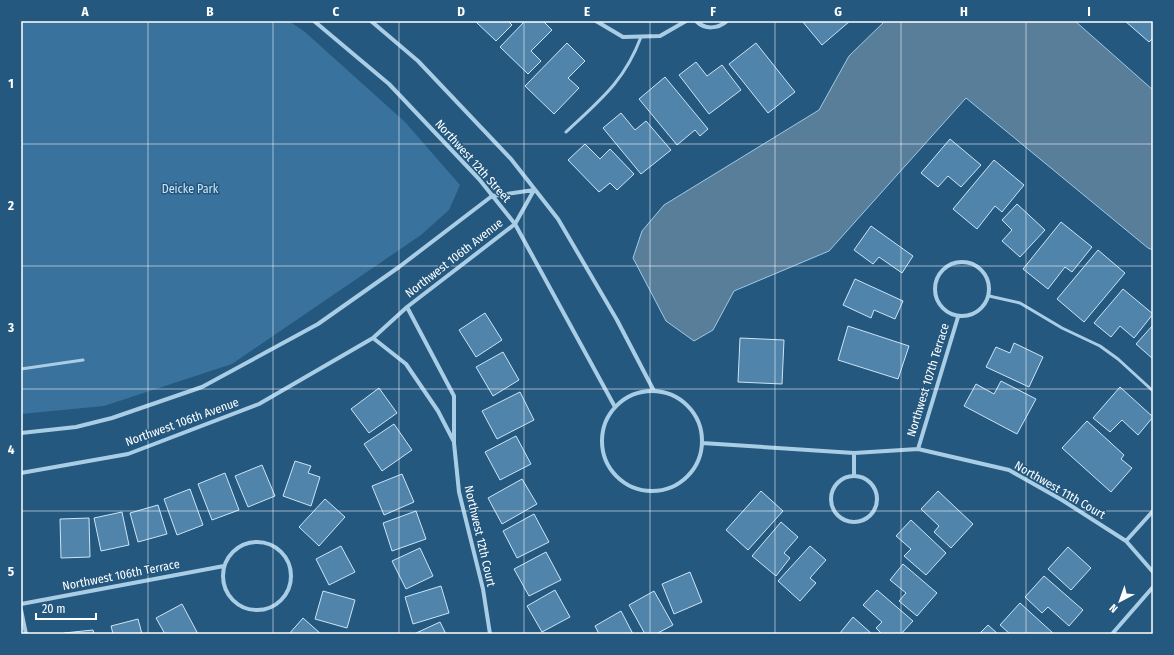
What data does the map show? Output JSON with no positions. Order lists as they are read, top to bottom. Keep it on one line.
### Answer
{"streets":{"street":["Northwest 12th Street","Northwest 106th Avenue","Northwest 107th Terrace","Northwest 11th Court","Northwest 12th Court","Northwest 106th Terrace"]},"crossings":[["Northwest 12th Street","Northwest 106th Avenue"],["Northwest 12th Street","Northwest 11th Court"],["Northwest 106th Avenue","Northwest 12th Court"],["Northwest 107th Terrace","Northwest 11th Court"]],"parks":["Deicke Park"],"scale_bar":"20 m","north":"bottom left","grid":{"columns":["A","B","C","D","E","F","G","H","I"],"rows":["1","2","3","4","5"]}}
